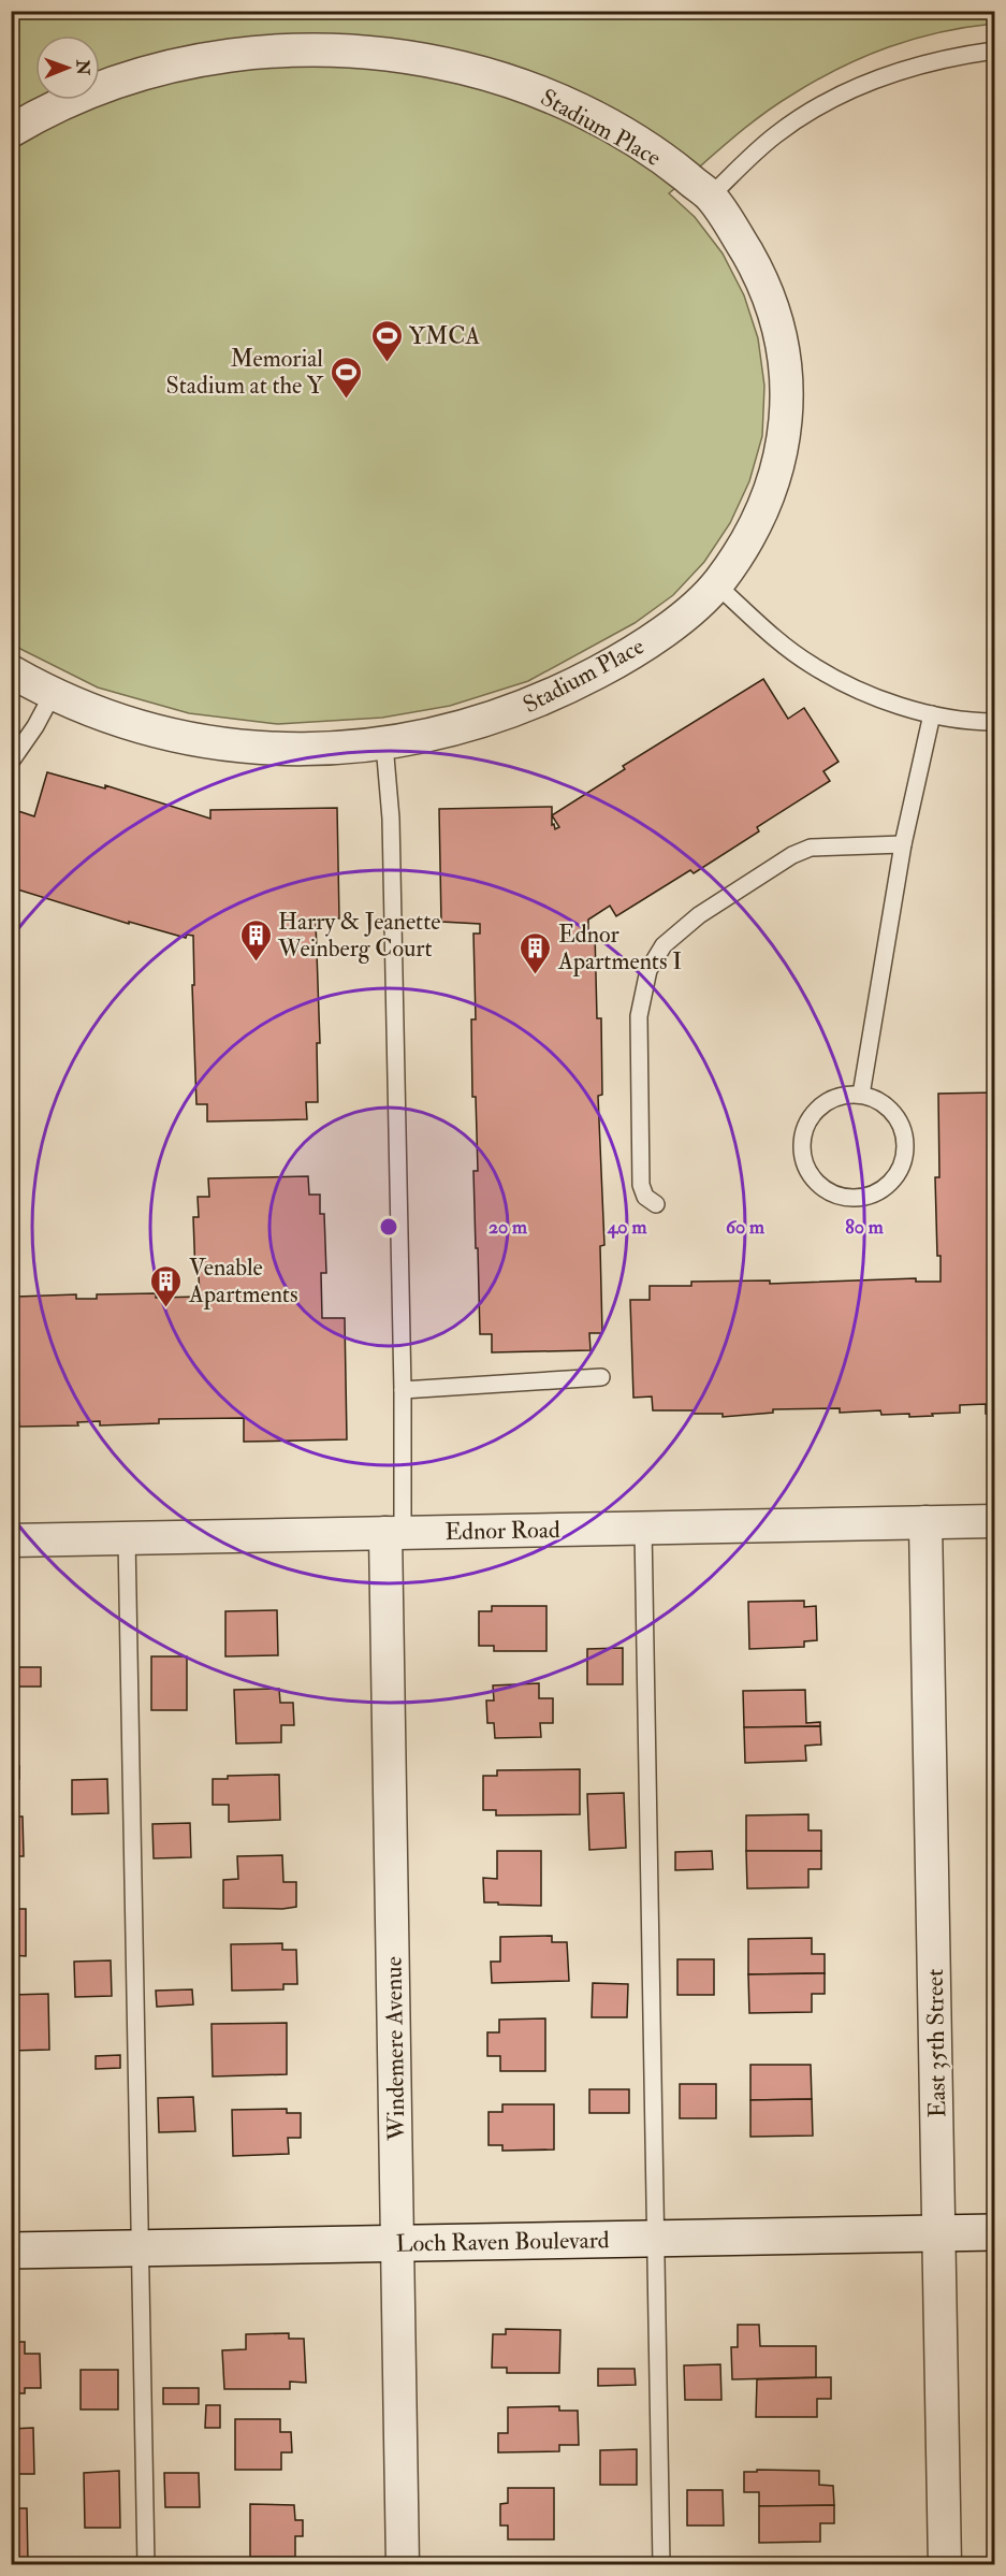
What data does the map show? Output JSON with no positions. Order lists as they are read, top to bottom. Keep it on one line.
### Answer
{"streets":{"main road":["Loch Raven Boulevard"],"street":["Stadium Place","Ednor Road","East 35th Street","Windemere Avenue"]},"crossings":[["Ednor Road","East 35th Street"],["Ednor Road","Windemere Avenue"],["East 35th Street","Loch Raven Boulevard"],["Windemere Avenue","Loch Raven Boulevard"]],"places":{"sports":["YMCA","Memorial Stadium at the Y"],"building":["Harry & Jeanette Weinberg Court","Ednor Apartments I","Venable Apartments"]},"north":"right","rings":["20 m","40 m","60 m","80 m"]}
